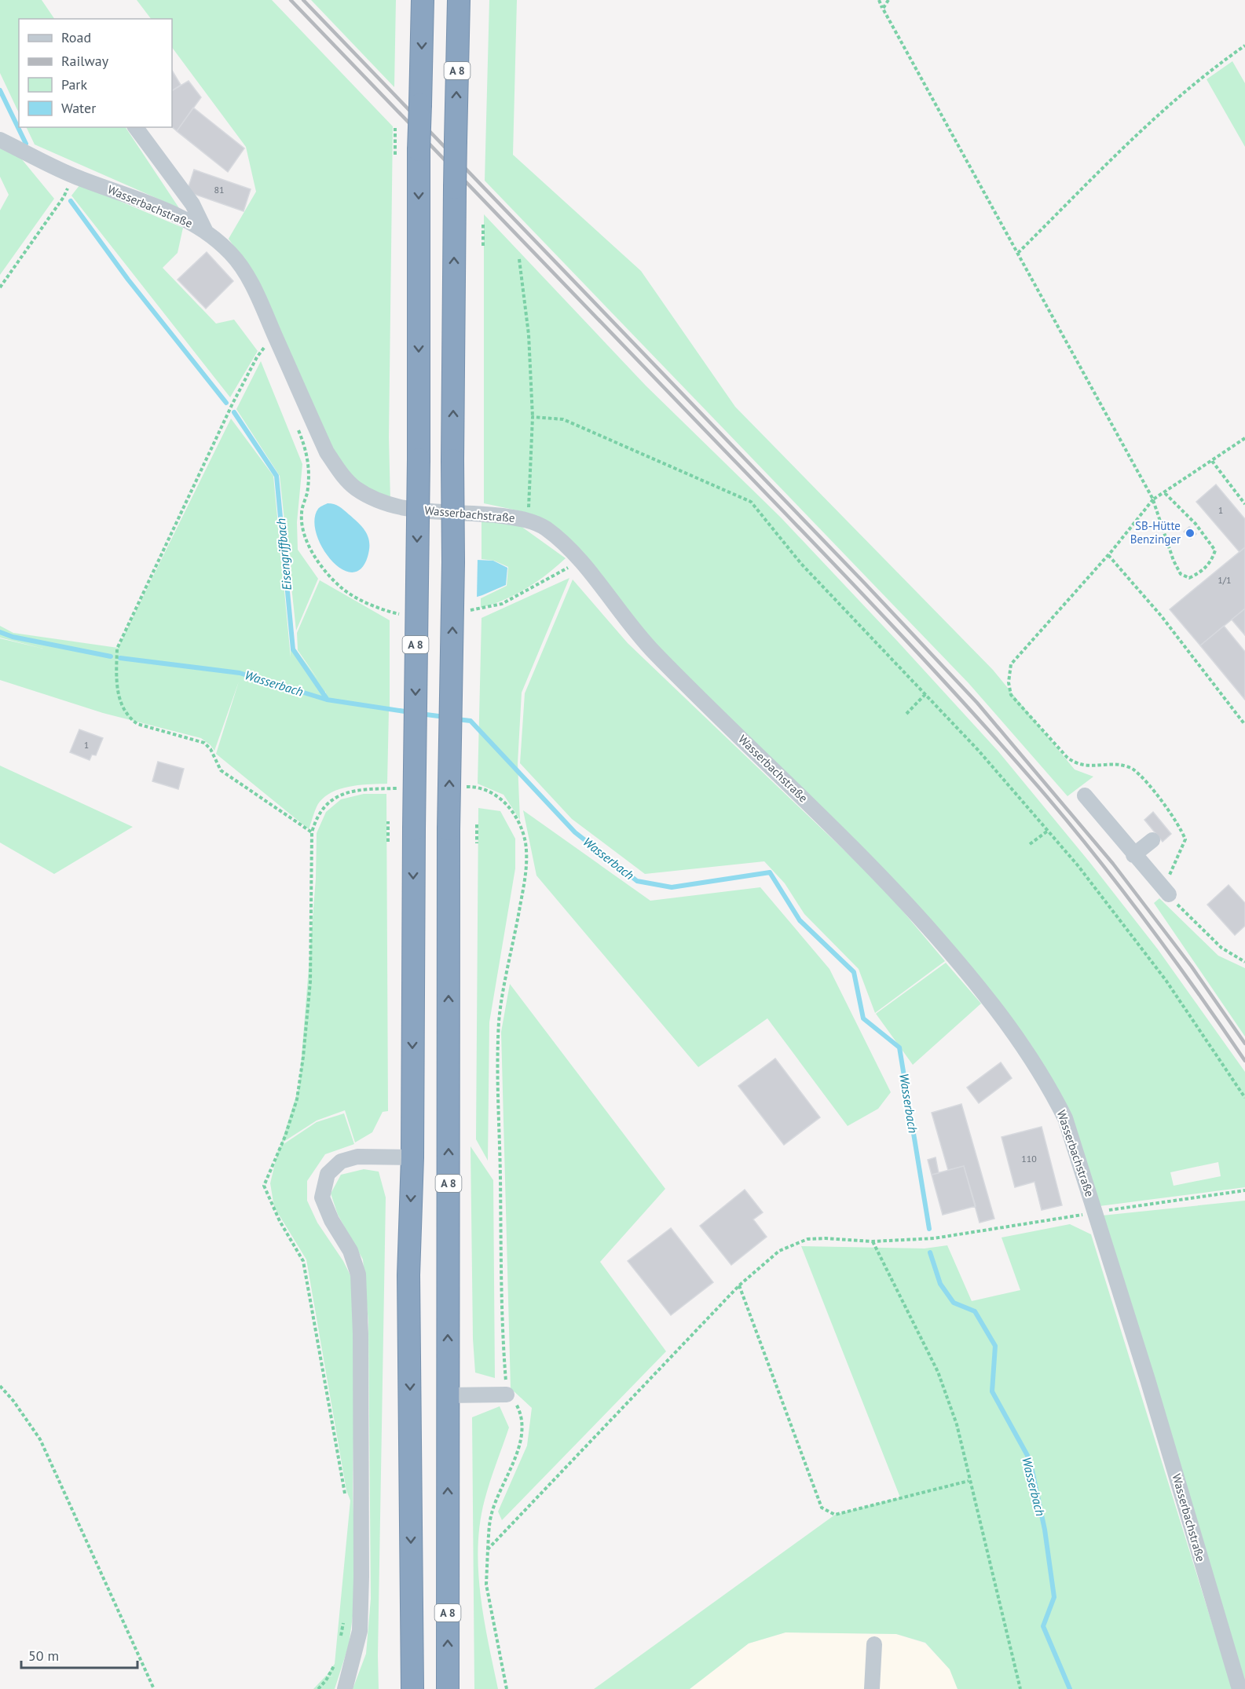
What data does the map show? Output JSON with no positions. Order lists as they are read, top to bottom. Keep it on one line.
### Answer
{"streets":{"highway":["A 8"],"street":["Wasserbachstraße"]},"water":["Eisengriffbach","Wasserbach"],"places":["SB-Hütte Benzinger"],"house_numbers":["81","1","1/1","1","110"],"legend":["Road","Railway","Park","Water"],"scale_bar":"50 m"}
